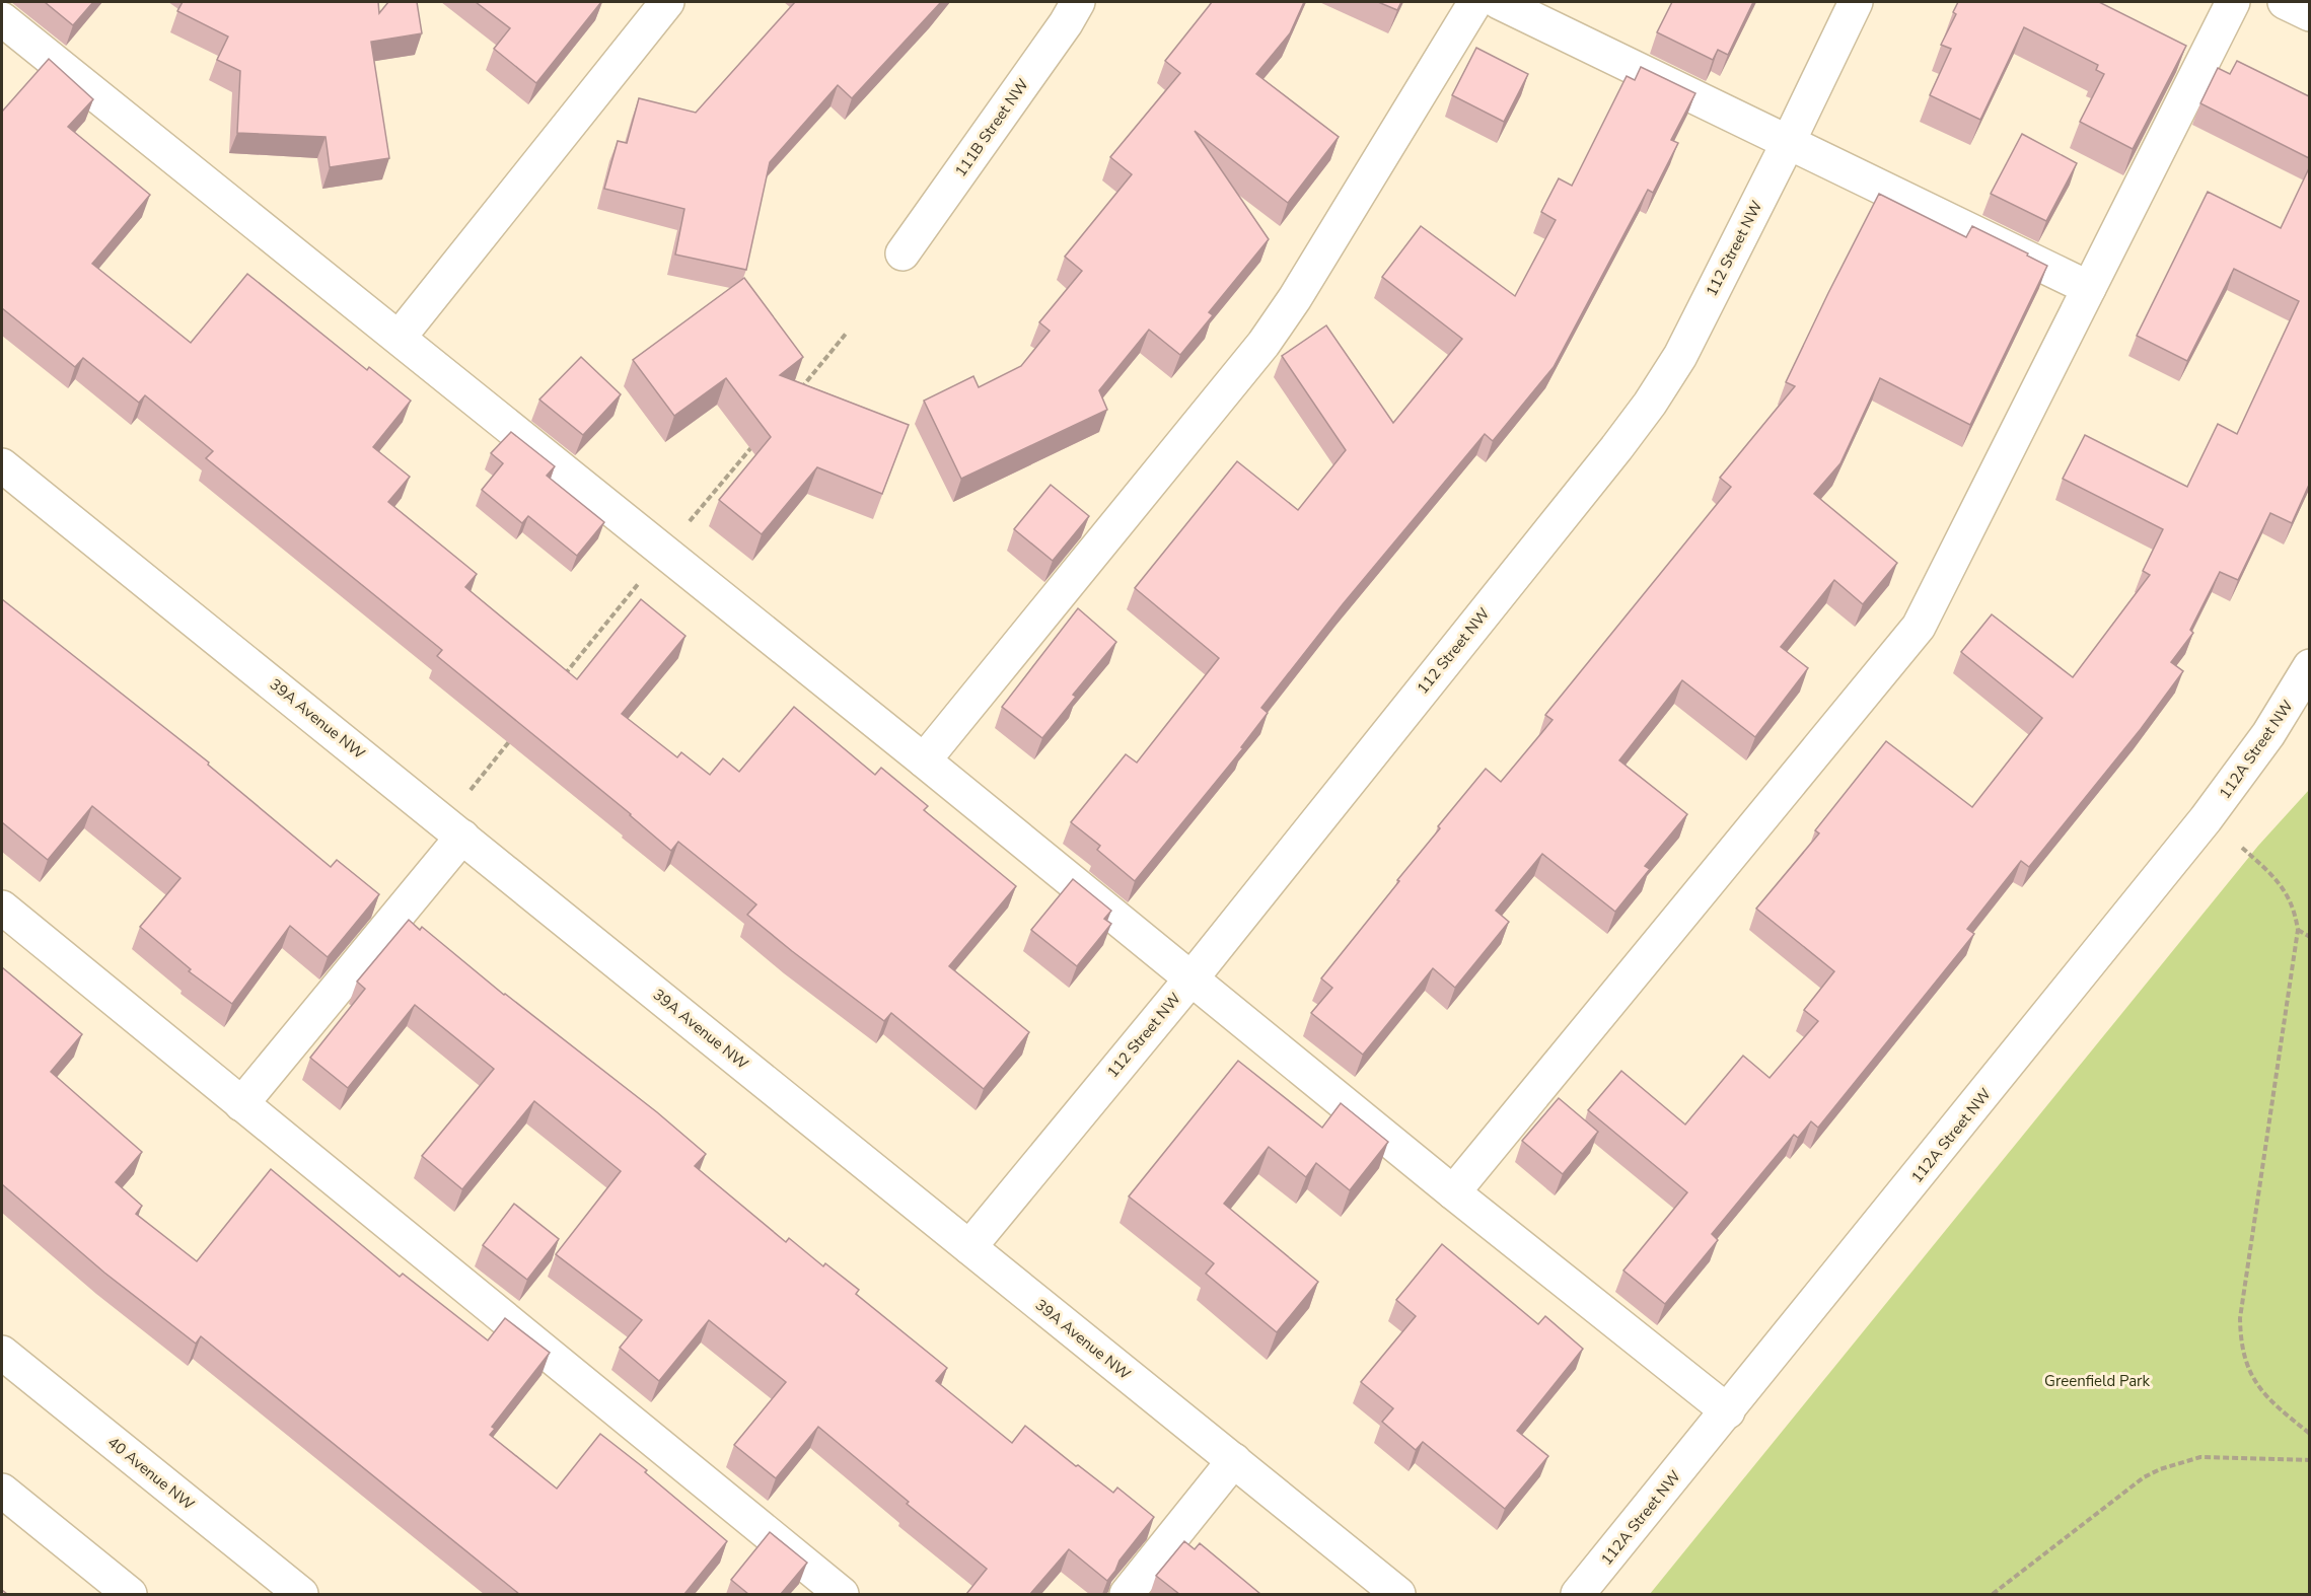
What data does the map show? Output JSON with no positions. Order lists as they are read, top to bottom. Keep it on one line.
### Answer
{"streets":{"street":["111B Street NW","112 Street NW","39A Avenue NW","112A Street NW","40 Avenue NW"]},"crossings":[["112 Street NW","39A Avenue NW"]],"parks":["Greenfield Park"]}
